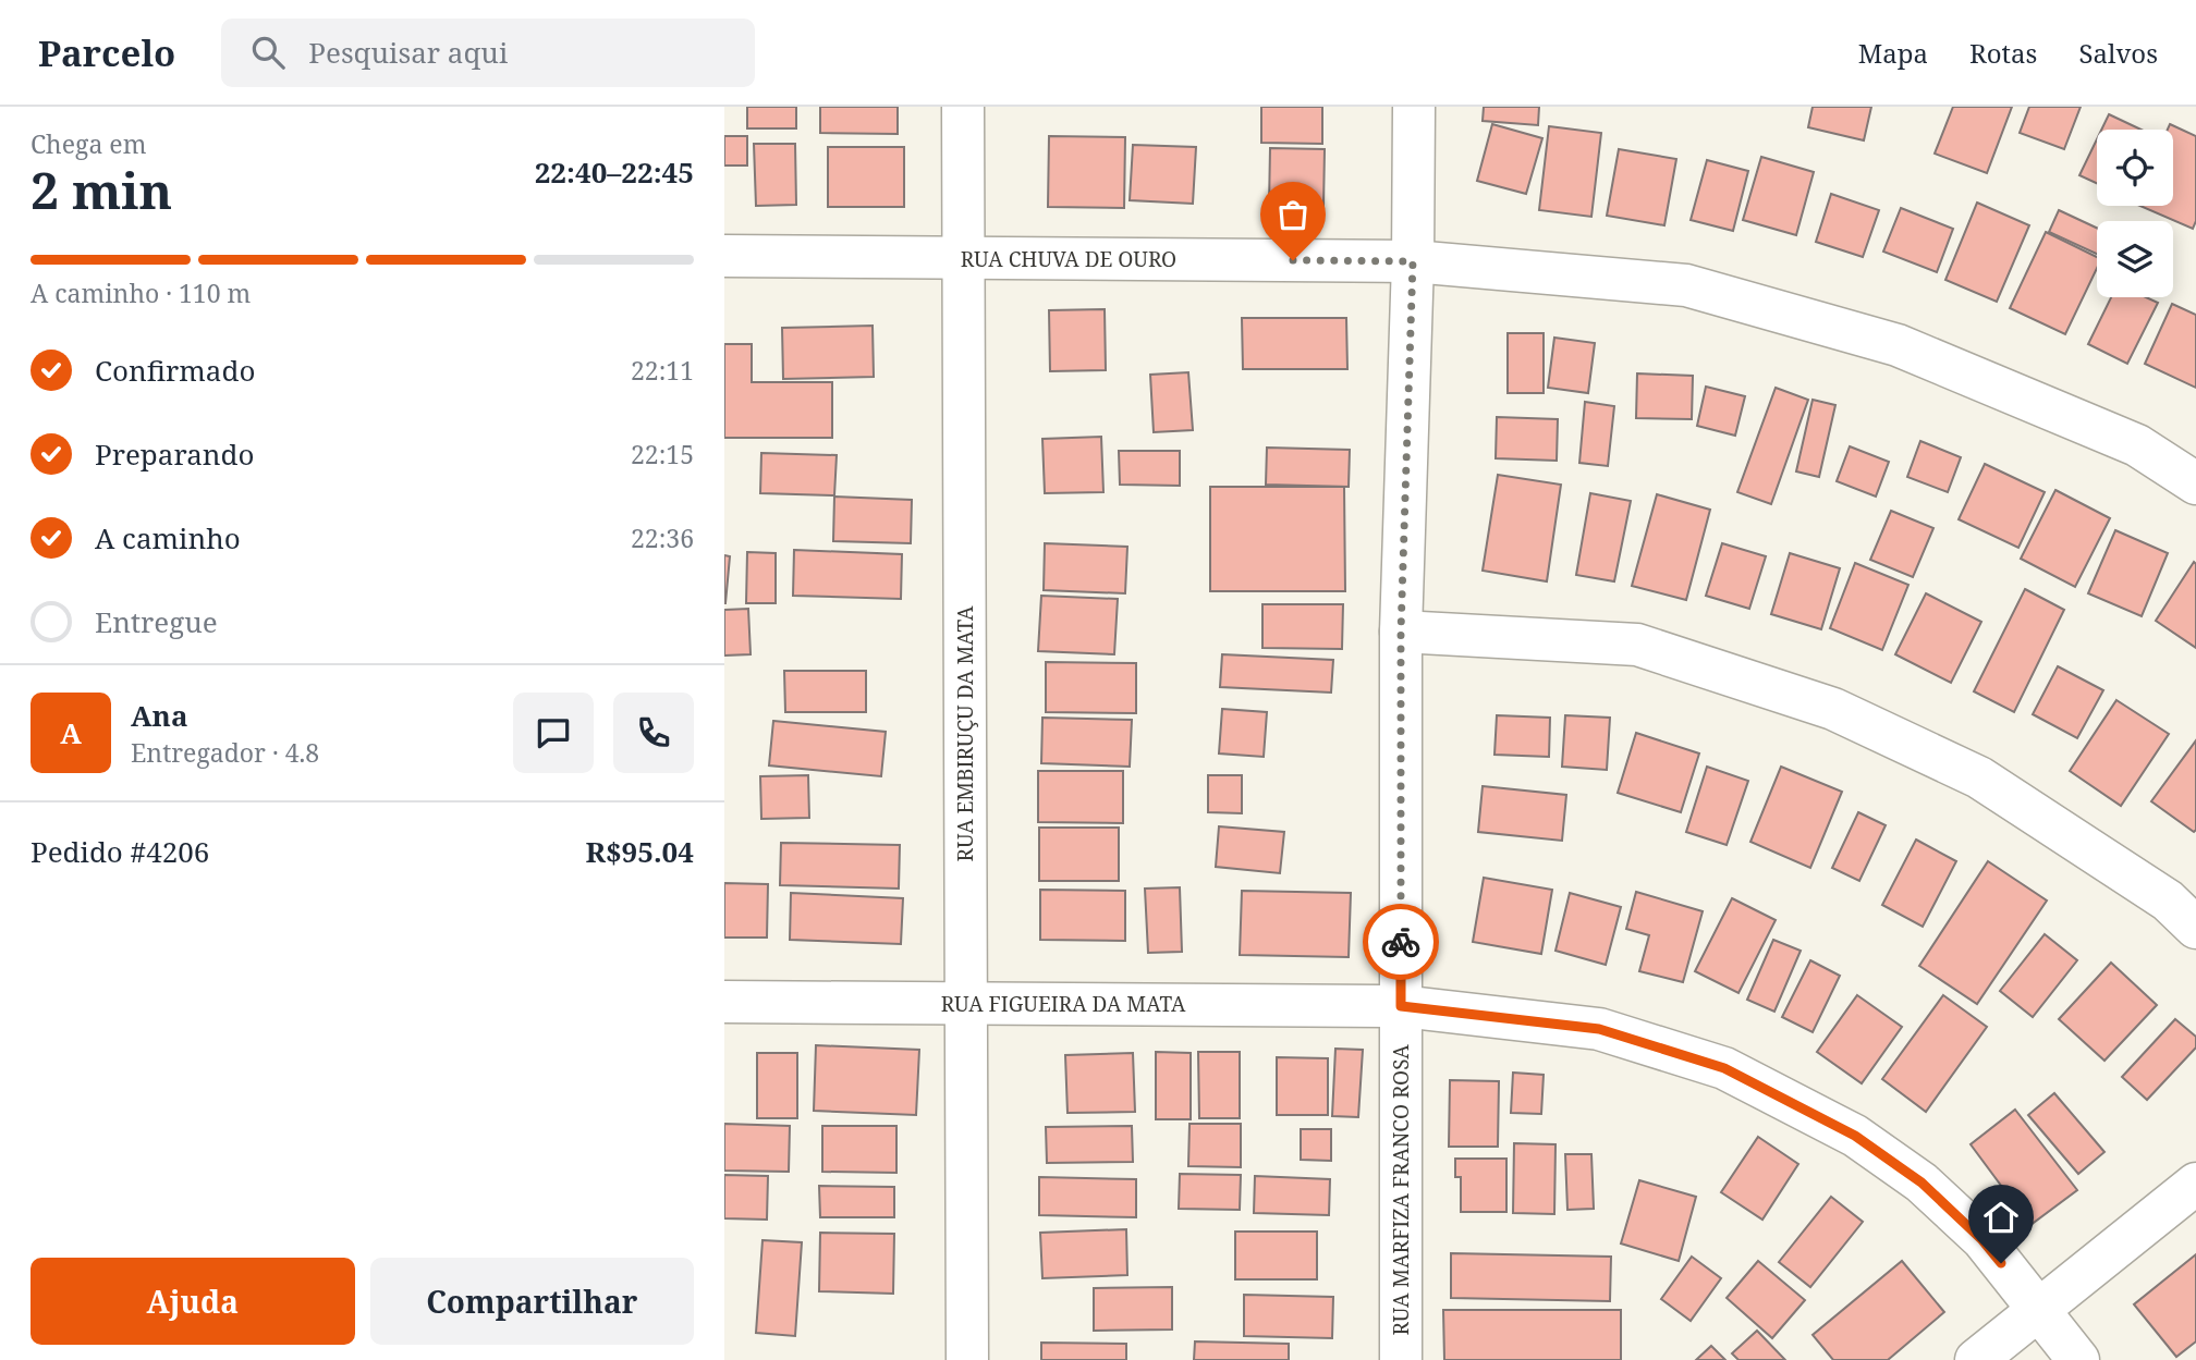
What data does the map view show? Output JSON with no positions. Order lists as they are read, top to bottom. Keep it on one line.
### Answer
{"streets":{"street":["RUA CHUVA DE OURO","RUA EMBIRUÇU DA MATA","RUA FIGUEIRA DA MATA","RUA MARFIZA FRANCO ROSA"]},"crossings":[["RUA CHUVA DE OURO","RUA EMBIRUÇU DA MATA"],["RUA CHUVA DE OURO","RUA MARFIZA FRANCO ROSA"],["RUA EMBIRUÇU DA MATA","RUA FIGUEIRA DA MATA"],["RUA FIGUEIRA DA MATA","RUA MARFIZA FRANCO ROSA"]],"page":{"header":"Parcelo","search":"Pesquisar aqui","nav":["Mapa","Rotas","Salvos"],"heading":["2 min","Chega em","22:40–22:45"],"panel":["Ana","Entregador · 4.8","Pedido #4206","R$95.04"],"bar":"A caminho · 110 m","list":[["Confirmado","22:11"],["Preparando","22:15"],["A caminho","22:36"],"Entregue"],"round":"A","buttons":["Ajuda","Compartilhar"]}}
